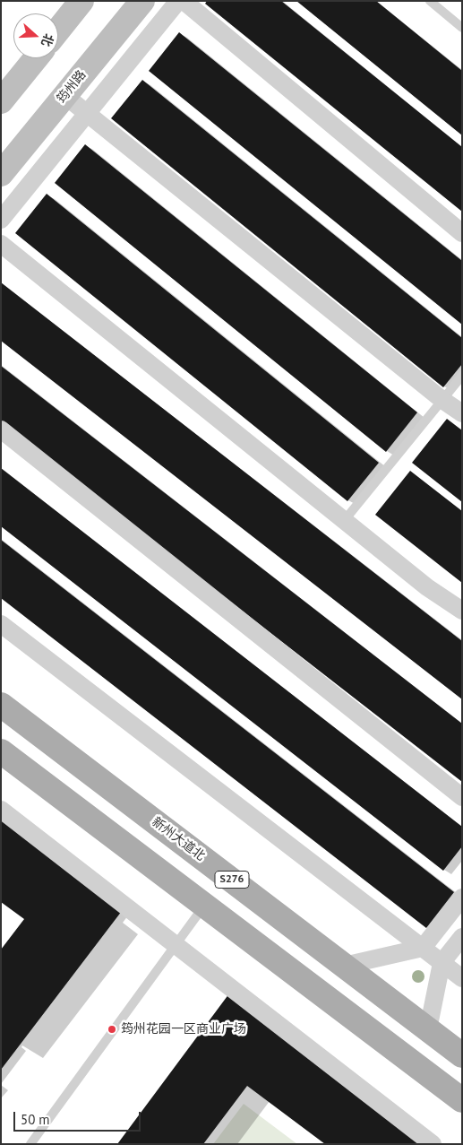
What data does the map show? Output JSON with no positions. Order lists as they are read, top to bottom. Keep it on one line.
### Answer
{"streets":{"main road":["筠州路","新州大道北","S276"]},"places":["筠州花园一区商业广场"],"scale_bar":"50 m","north":"right"}
